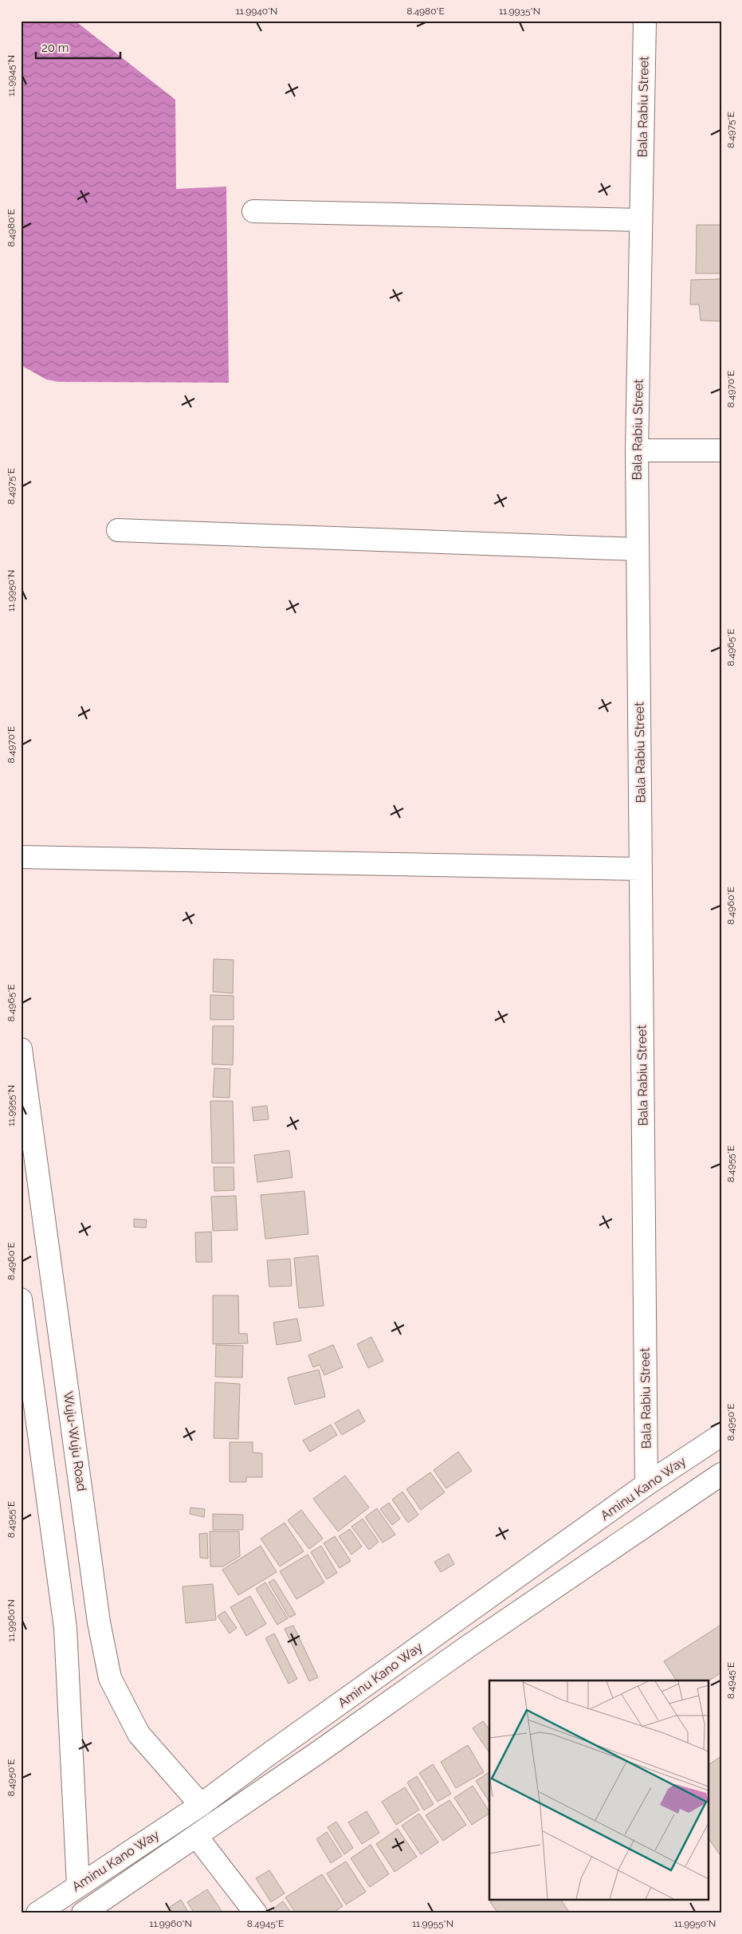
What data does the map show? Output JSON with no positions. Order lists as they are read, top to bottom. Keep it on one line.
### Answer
{"streets":{"street":["Bala Rabiu Street","Wuju-Wuju Road","Aminu Kano Way"]},"crossings":[["Bala Rabiu Street","Aminu Kano Way"],["Wuju-Wuju Road","Aminu Kano Way"]],"scale_bar":"20 m","coordinates":["11.9940°N","8.4980°E","11.9935°N","11.9945°N","8.4975°E","8.4970°E","11.9950°N","8.4965°E","8.4960°E","11.9955°N","8.4955°E","8.4950°E","11.9960°N","8.4945°E"]}
